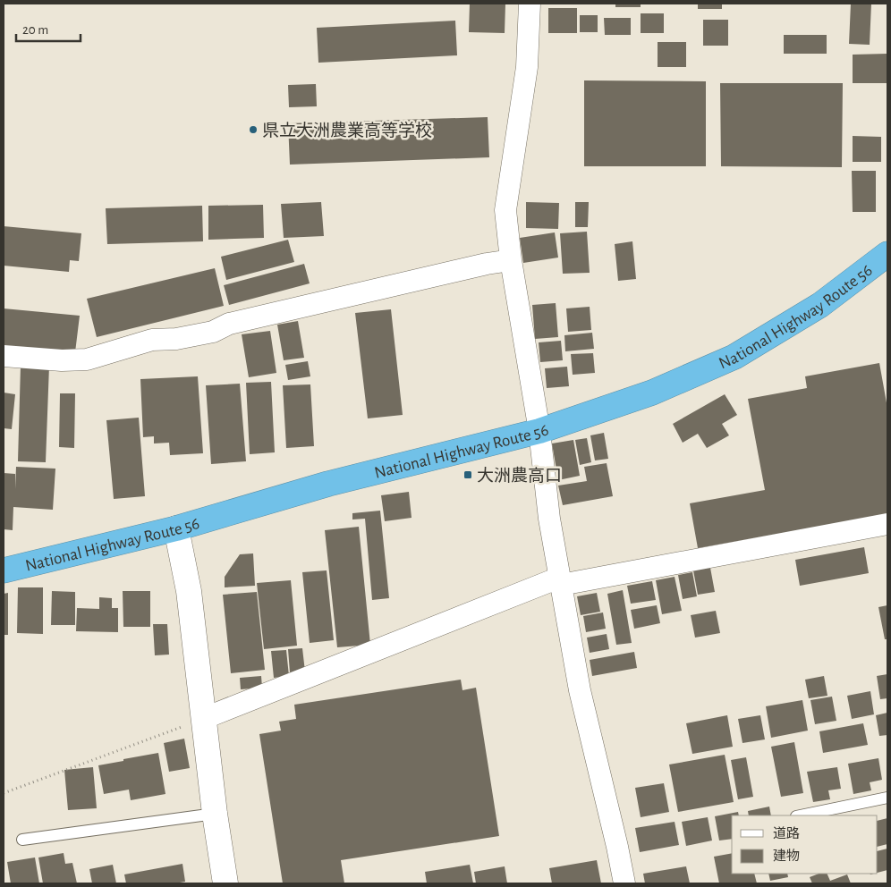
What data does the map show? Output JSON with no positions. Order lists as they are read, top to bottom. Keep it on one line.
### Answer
{"streets":{"highway":["National Highway Route 56"]},"places":{"other":["県立大洲農業高等学校"],"transit":["大洲農高口"]},"legend":["道路","建物"],"scale_bar":"20 m"}
